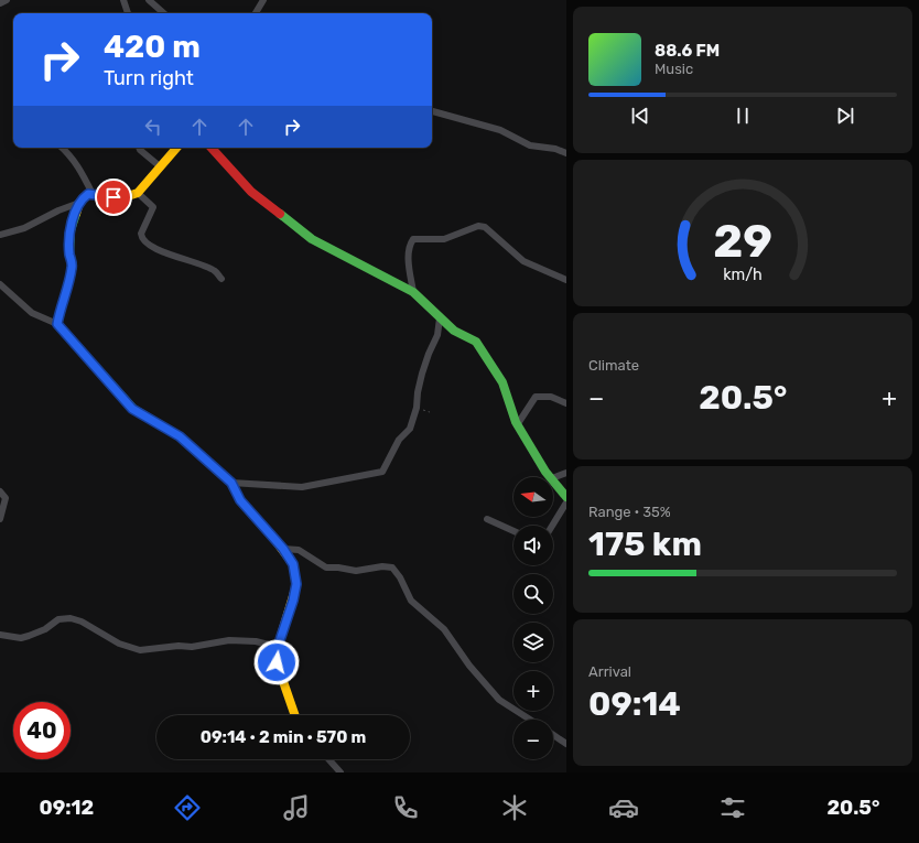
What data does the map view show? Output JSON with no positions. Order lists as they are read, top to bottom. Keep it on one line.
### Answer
{"north":"left","page":{"turn":["420 m","Turn right"],"song":["88.6 FM","Music"],"tile":["Climate",["Range · 35%","175 km"],["Arrival","09:14"]],"heat":["−","20.5°","+"],"map_buttons":["+","−"],"limit":"40","trip":"09:14 · 2 min · 570 m","tabs":["09:12","20.5°"],"gauge":["29","km/h"]}}
